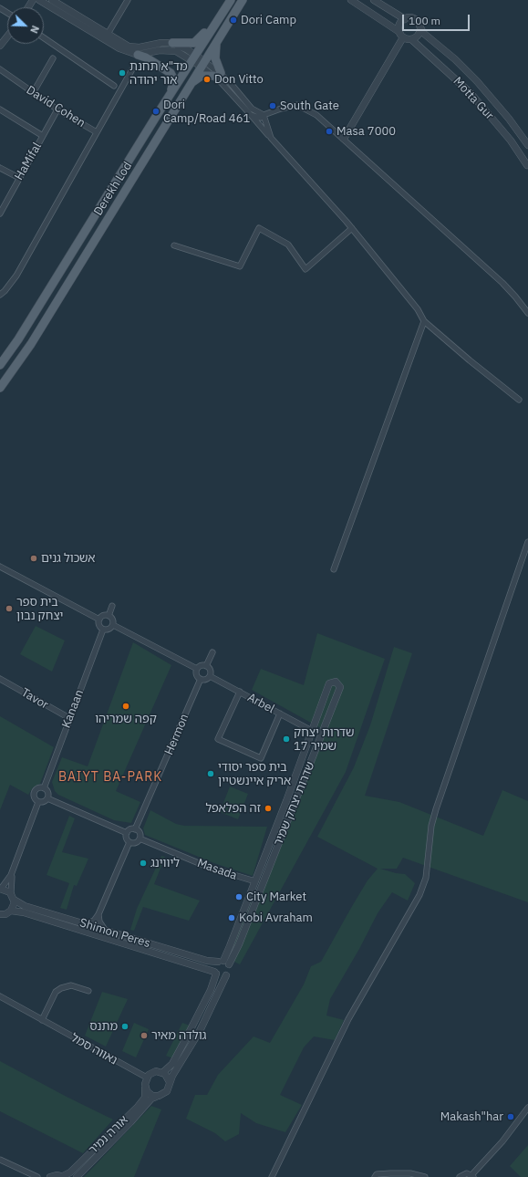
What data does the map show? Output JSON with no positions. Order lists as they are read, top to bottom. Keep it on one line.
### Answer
{"streets":{"main road":["Derekh Lod"],"street":["Motta Gur","David Cohen","HaMifal","Tavor","Arbel","Kanaan","Hermon","שדרות יצחק שמיר","Masada","Shimon Peres","נאווה סמל","אורה נמיר"]},"crossings":[["David Cohen","HaMifal"],["Tavor","Kanaan"],["Arbel","Hermon"],["Arbel","שדרות יצחק שמיר"],["Hermon","Masada"],["שדרות יצחק שמיר","Masada"],["שדרות יצחק שמיר","Shimon Peres"],["נאווה סמל","אורה נמיר"]],"districts":["BAIYT BA-PARK"],"places":["Dori Camp","מד\"א תחנת אור יהודה","Don Vitto","South Gate","Dori Camp/Road 461","Masa 7000","אשכול גנים","בית ספר יצחק נבון","קפה שמריהו","שדרות יצחק שמיר 17","בית ספר יסודי אריק איינשטיין","זה הפלאפל","ליווינג","City Market","Kobi Avraham","מתנס","גולדה מאיר","Makash\"har"],"scale_bar":"100 m","north":"bottom right"}
